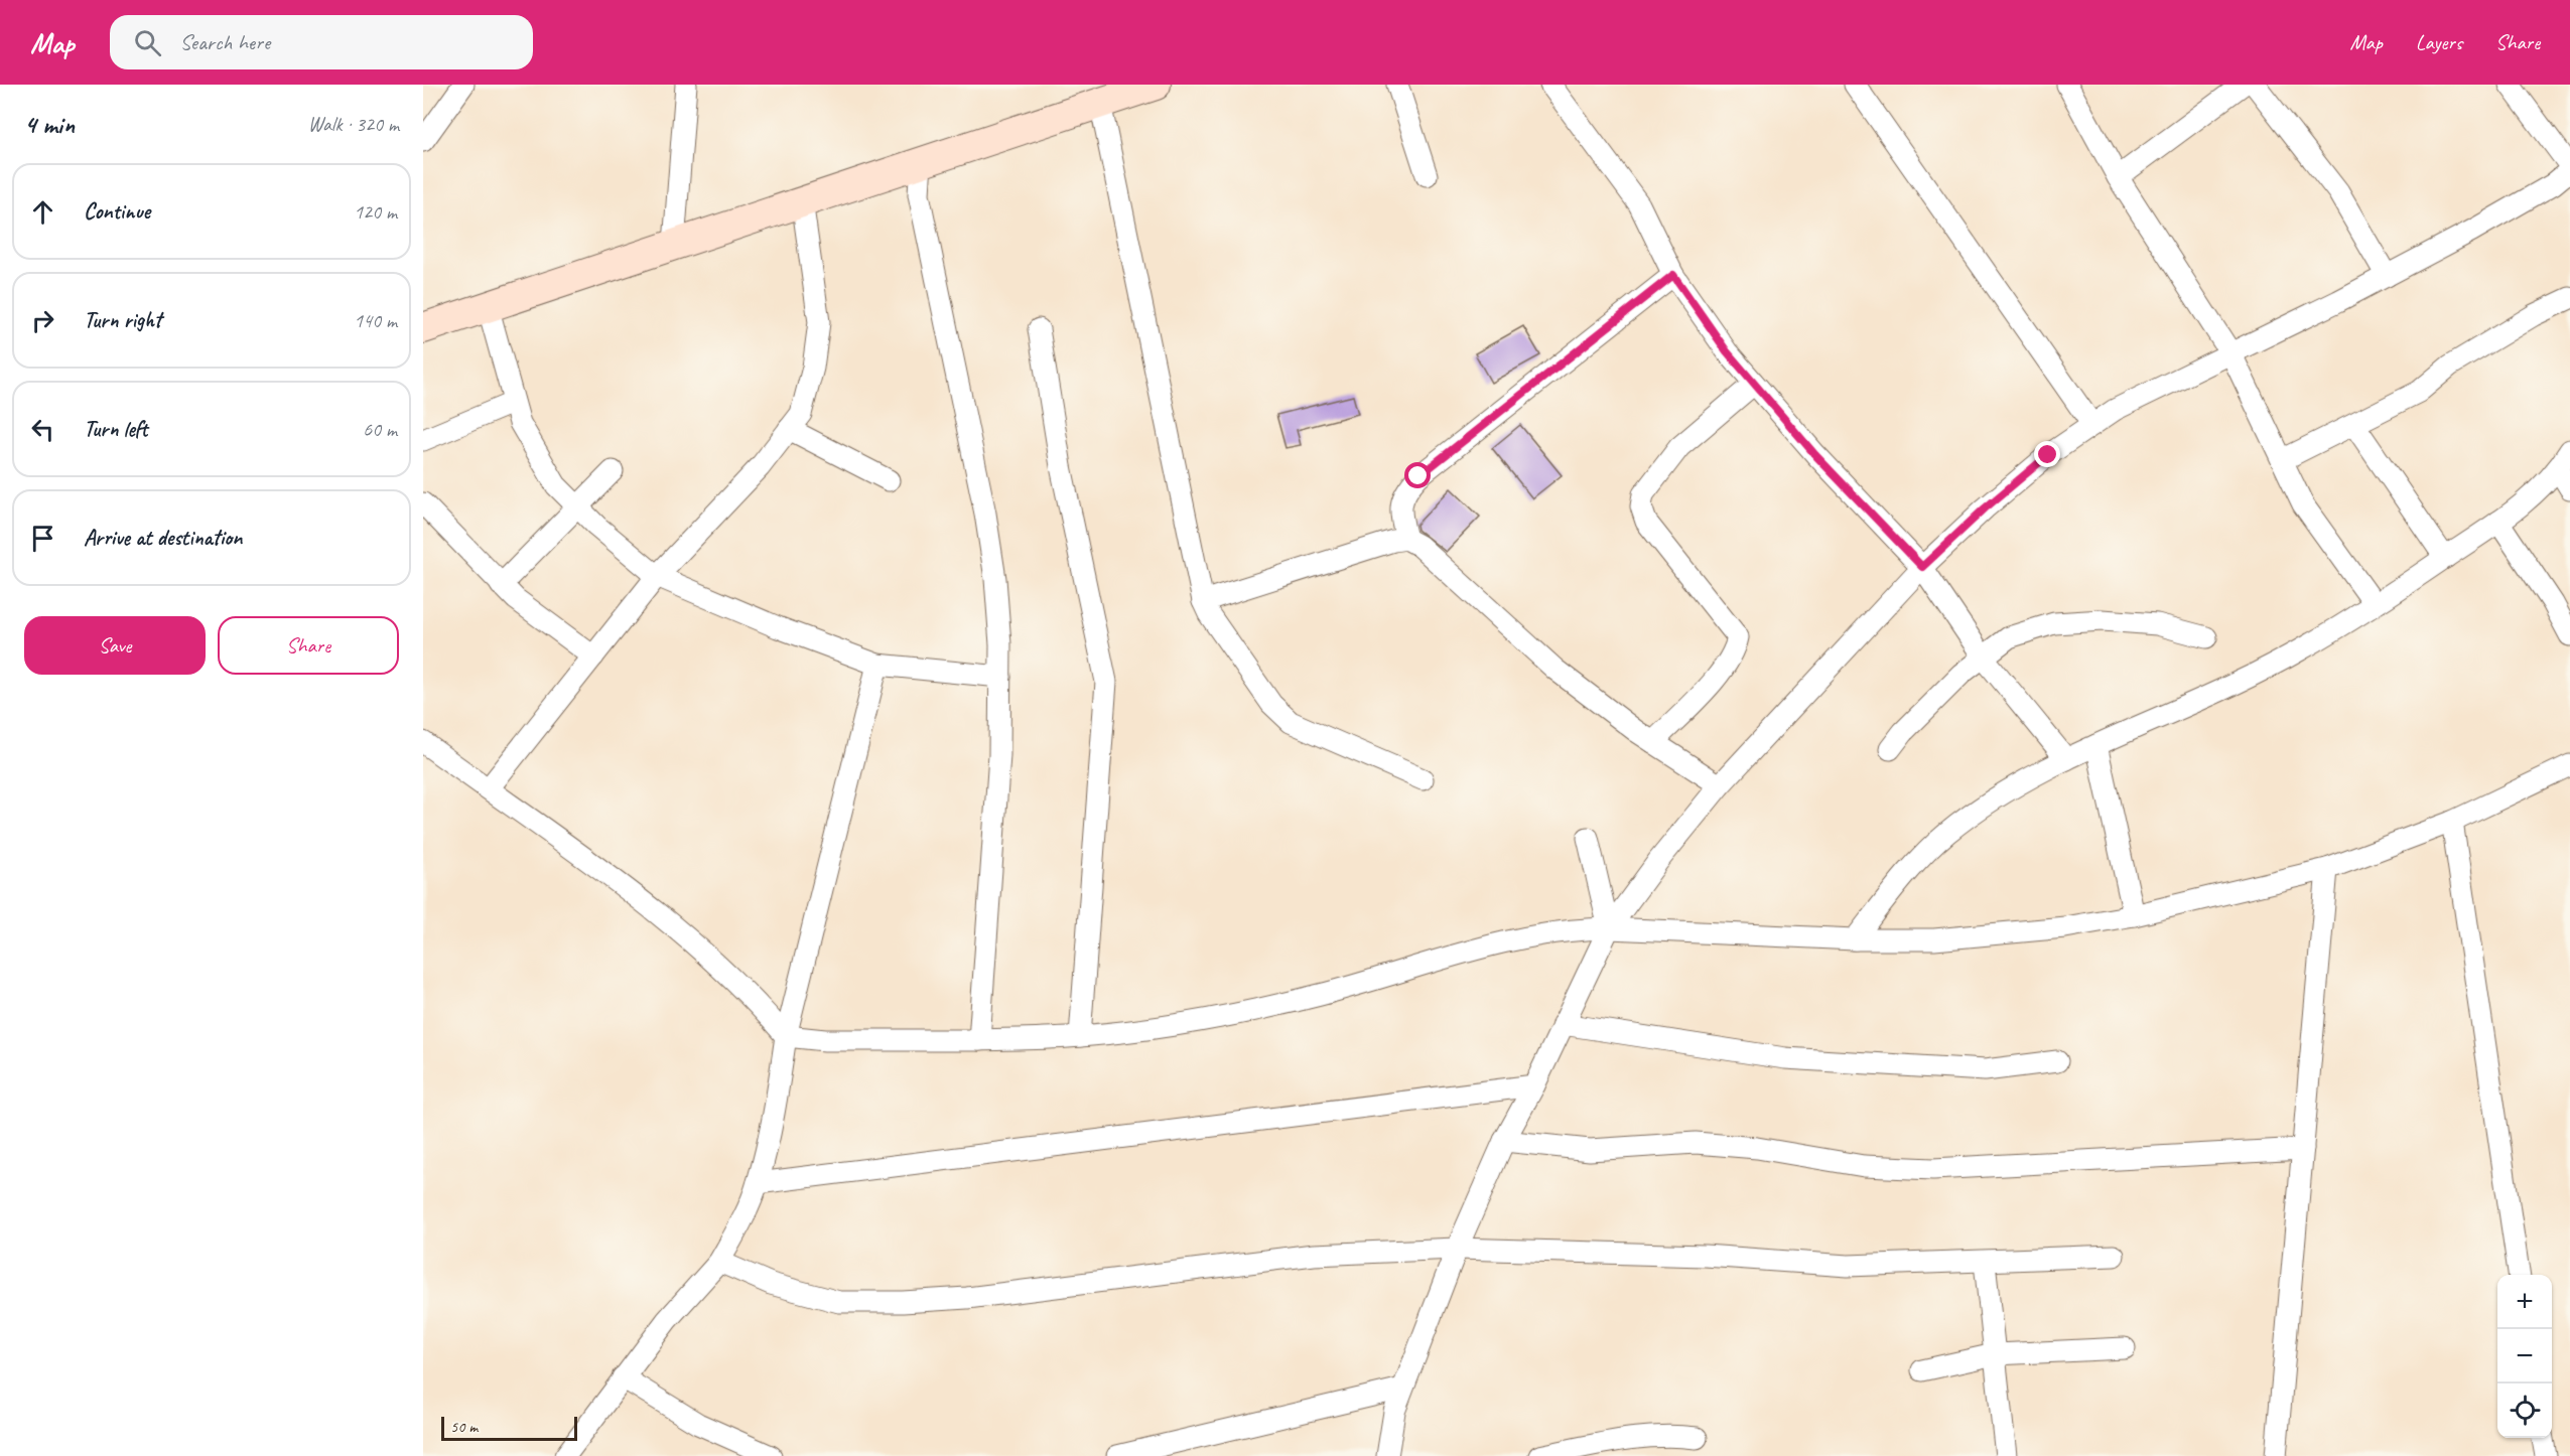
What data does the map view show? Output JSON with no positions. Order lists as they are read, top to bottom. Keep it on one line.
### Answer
{"scale_bar":"50 m","page":{"header":"Map","search":"Search here","nav":["Map","Layers","Share"],"heading":["4 min","Walk · 320 m"],"list":[["Continue","120 m"],["Turn right","140 m"],["Turn left","60 m"],"Arrive at destination"],"buttons":["Save","Share"],"map_buttons":["+","−"],"scale":"50 m"}}
